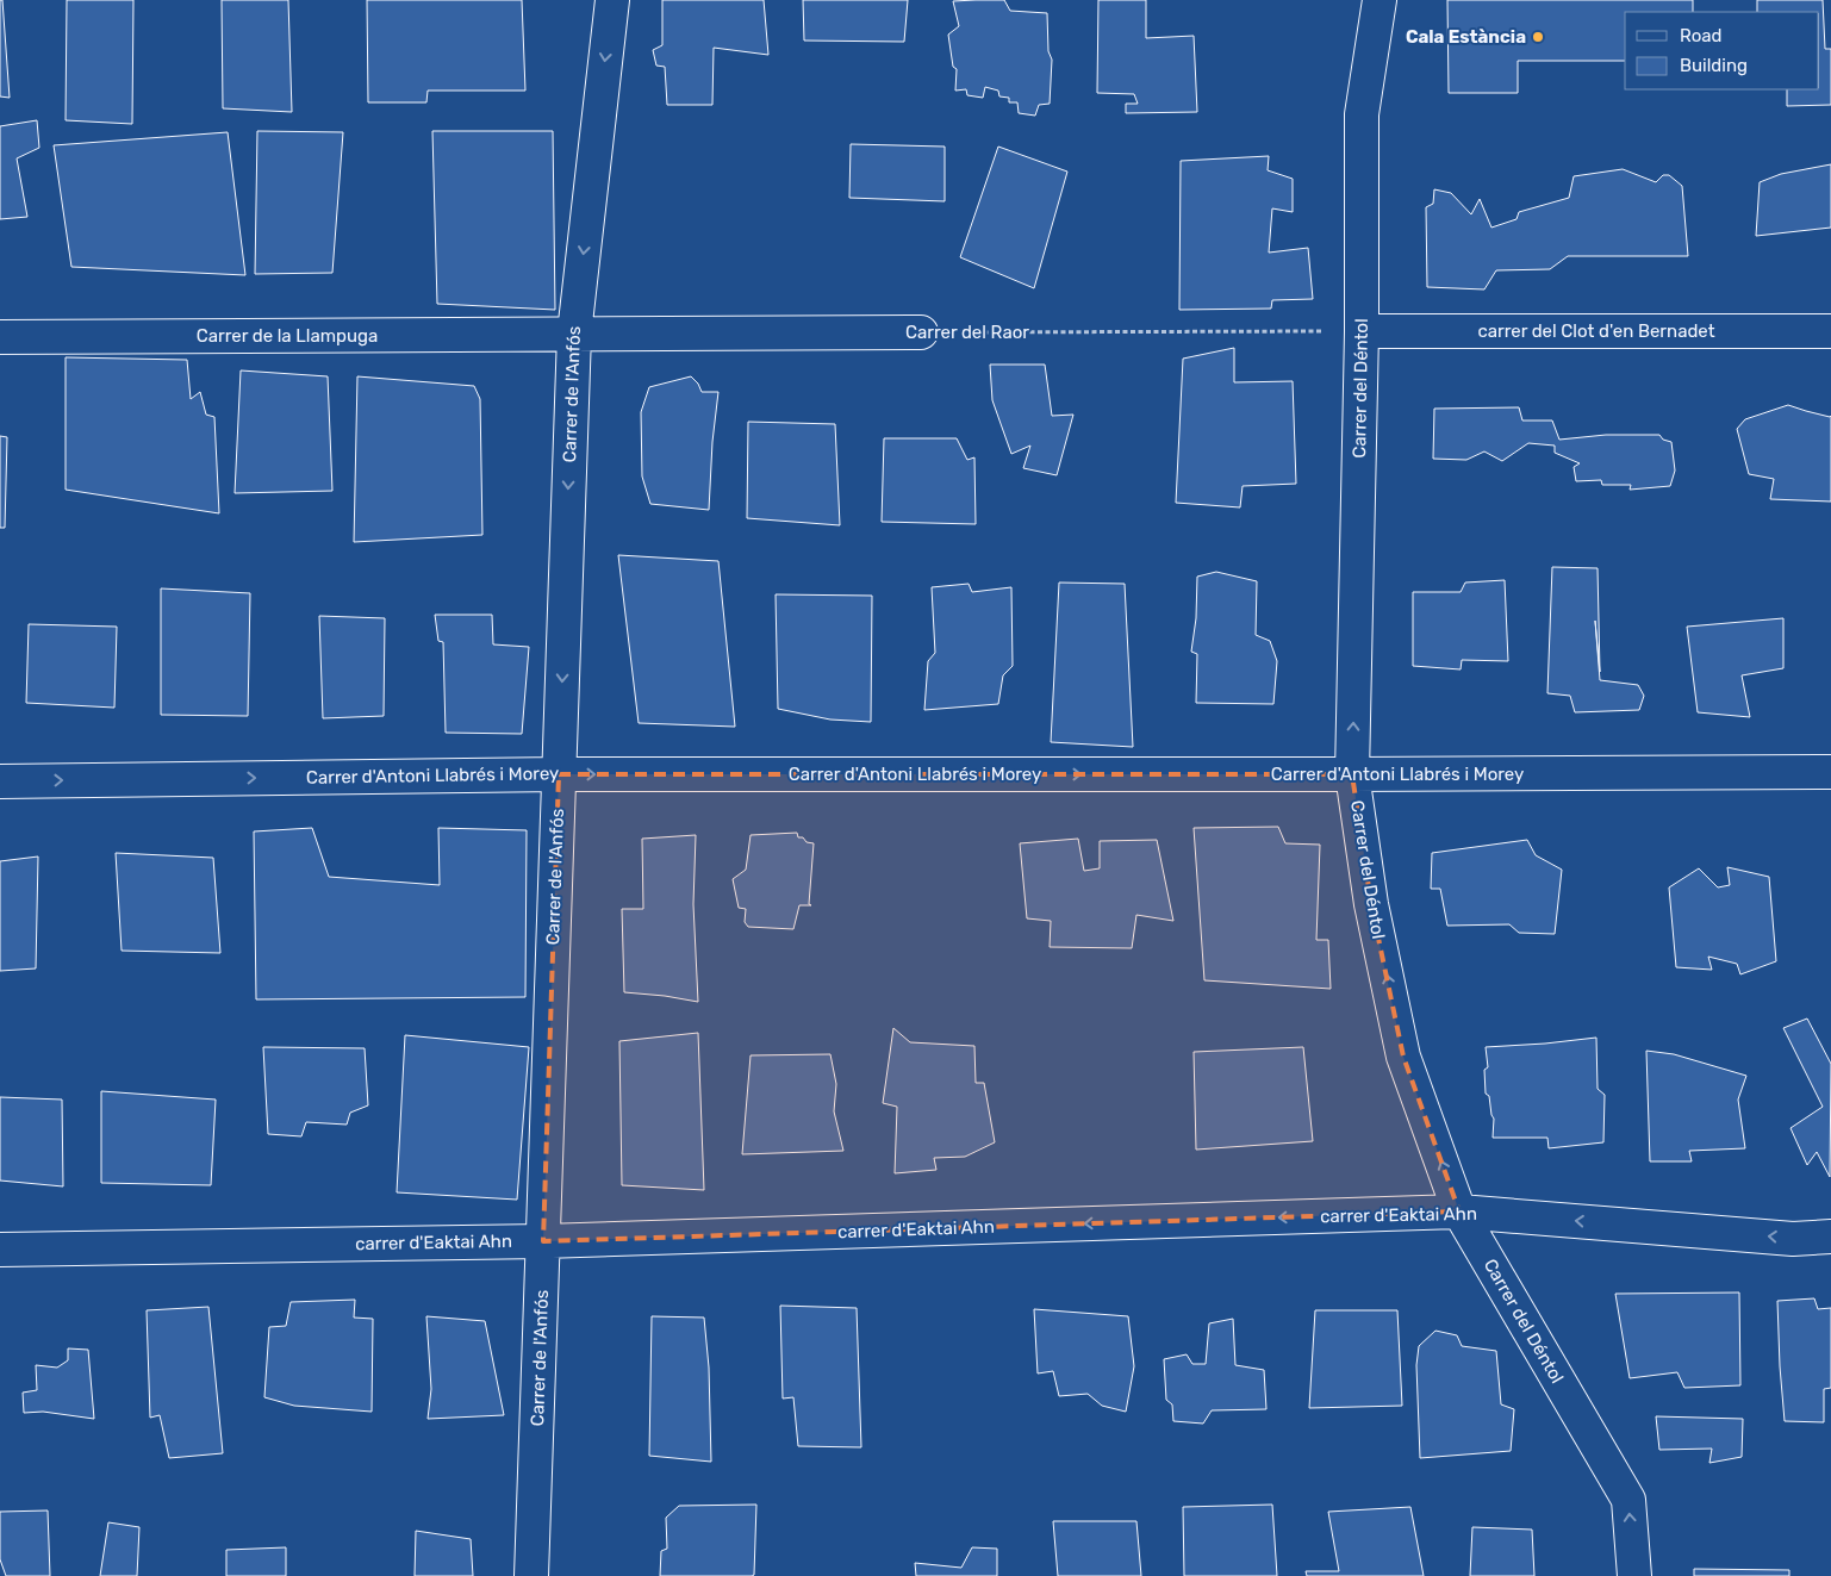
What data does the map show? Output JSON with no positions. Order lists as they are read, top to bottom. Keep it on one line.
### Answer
{"streets":{"street":["carrer del Clot d'en Bernadet","Carrer del Raor","Carrer de la Llampuga","Carrer del Déntol","Carrer de l'Anfós","Carrer d'Antoni Llabrés i Morey","carrer d'Eaktai Ahn"]},"crossings":[["carrer del Clot d'en Bernadet","Carrer del Raor"],["carrer del Clot d'en Bernadet","Carrer del Déntol"],["Carrer del Raor","Carrer de la Llampuga"],["Carrer del Raor","Carrer del Déntol"],["Carrer del Raor","Carrer de l'Anfós"],["Carrer de la Llampuga","Carrer de l'Anfós"],["Carrer del Déntol","Carrer d'Antoni Llabrés i Morey"],["Carrer del Déntol","carrer d'Eaktai Ahn"],["Carrer de l'Anfós","Carrer d'Antoni Llabrés i Morey"],["Carrer de l'Anfós","carrer d'Eaktai Ahn"]],"one_way":["Carrer del Déntol","Carrer de l'Anfós","Carrer d'Antoni Llabrés i Morey","carrer d'Eaktai Ahn"],"places":["Cala Estància"],"legend":["Road","Building"]}
